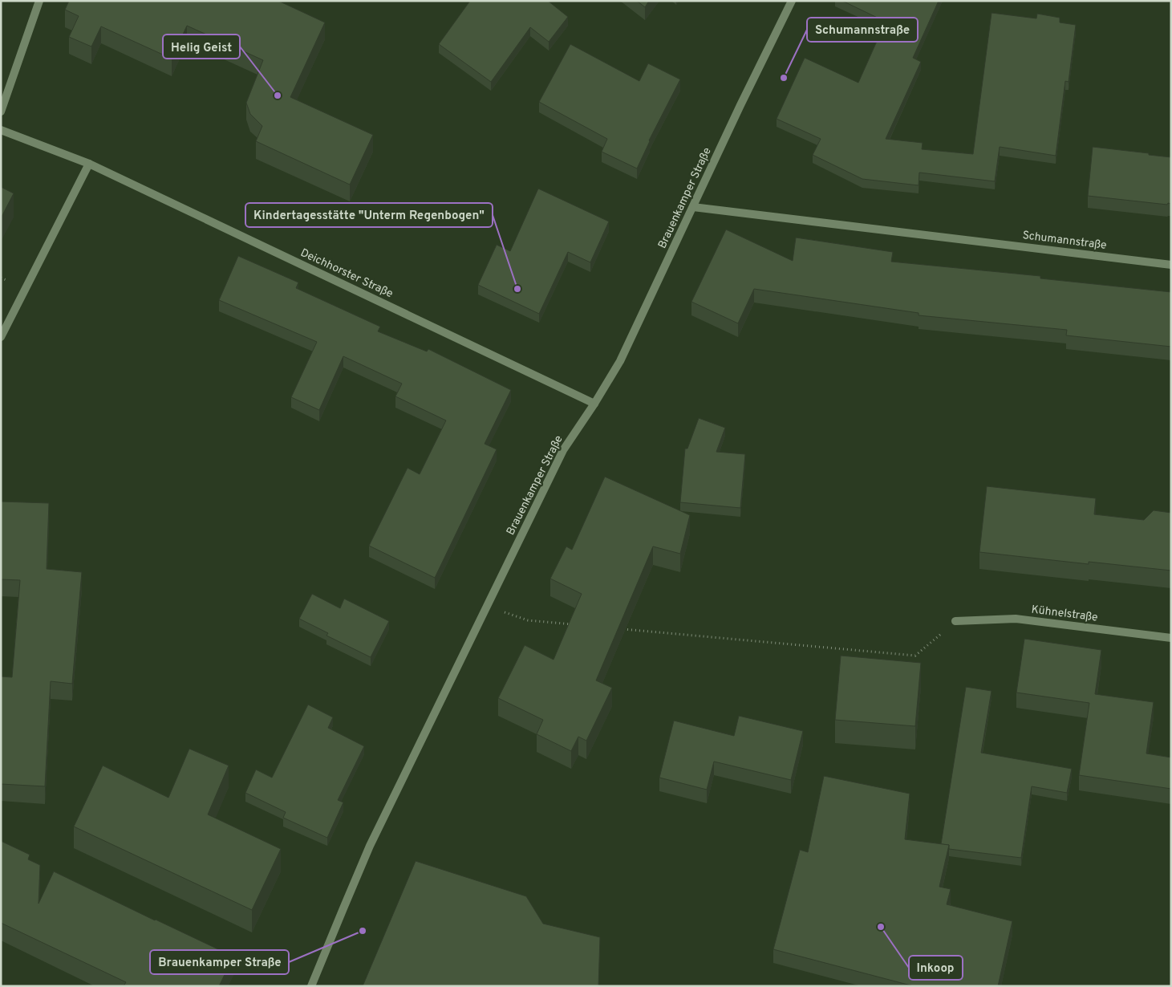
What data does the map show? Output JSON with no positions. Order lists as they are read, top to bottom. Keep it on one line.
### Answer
{"streets":{"street":["Brauenkamper Straße","Schumannstraße","Deichhorster Straße","Kühnelstraße"]},"crossings":[["Brauenkamper Straße","Schumannstraße"],["Brauenkamper Straße","Deichhorster Straße"]],"places":["Schumannstraße","Helig Geist","Kindertagesstätte \"Unterm Regenbogen\"","Inkoop","Brauenkamper Straße"]}
